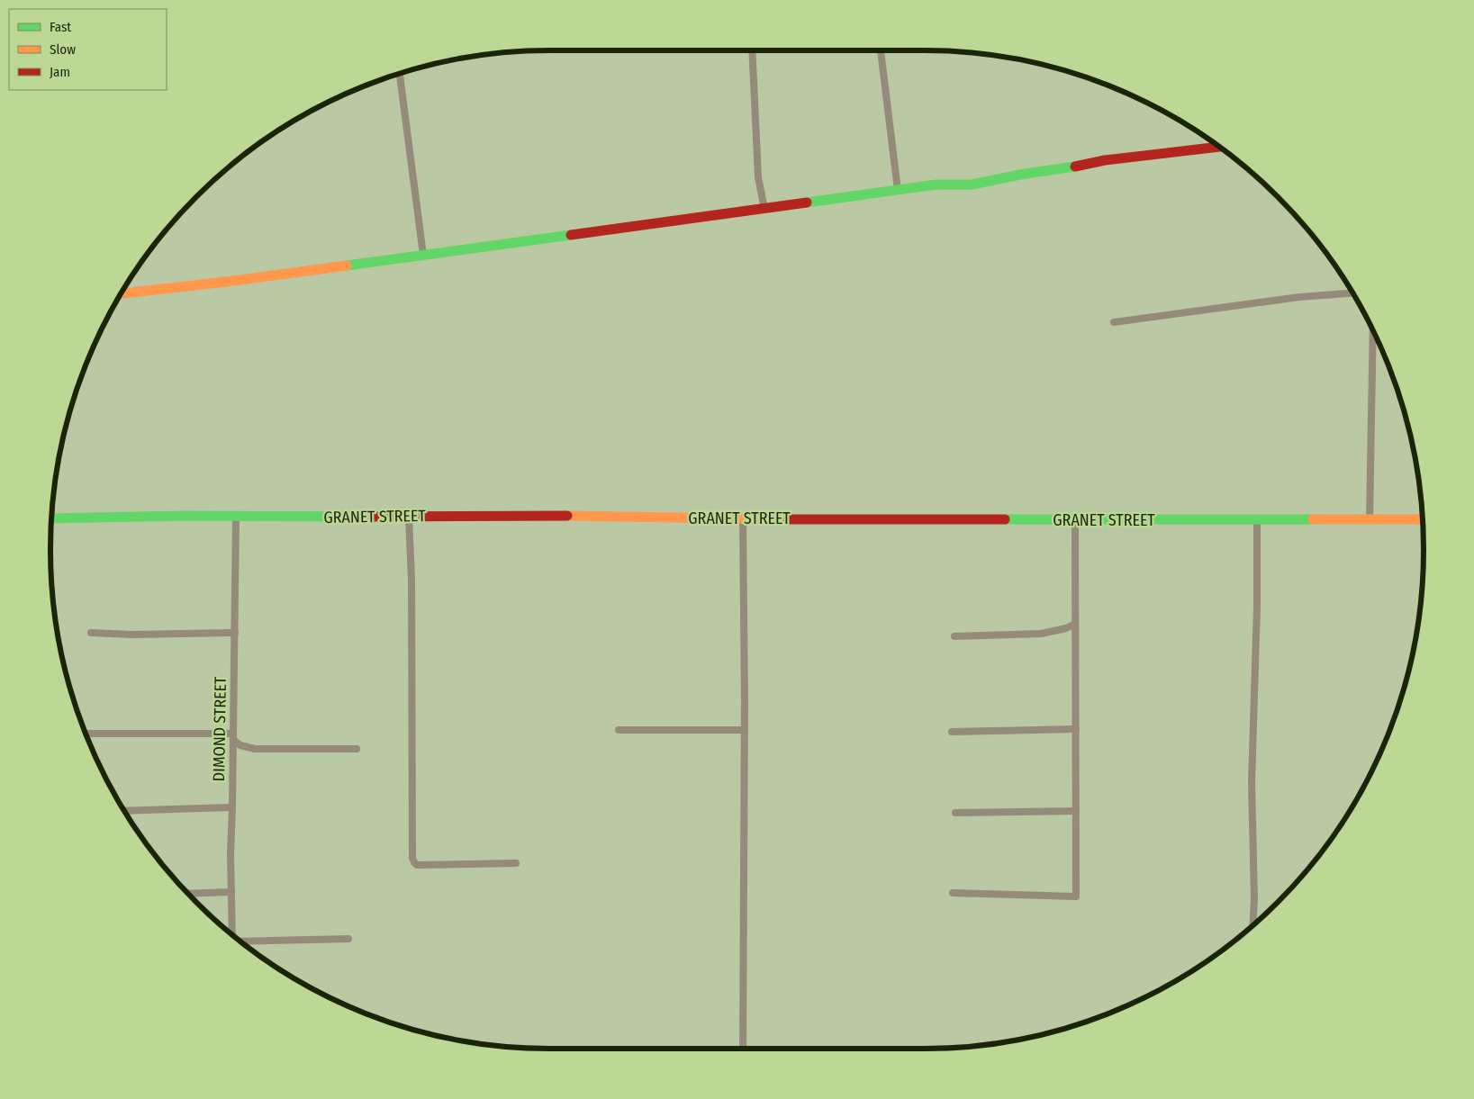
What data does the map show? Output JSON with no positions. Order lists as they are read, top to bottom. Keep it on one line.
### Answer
{"streets":{"street":["GRANET STREET","DIMOND STREET"]},"crossings":[["GRANET STREET","DIMOND STREET"]],"legend":["Fast","Slow","Jam"]}
